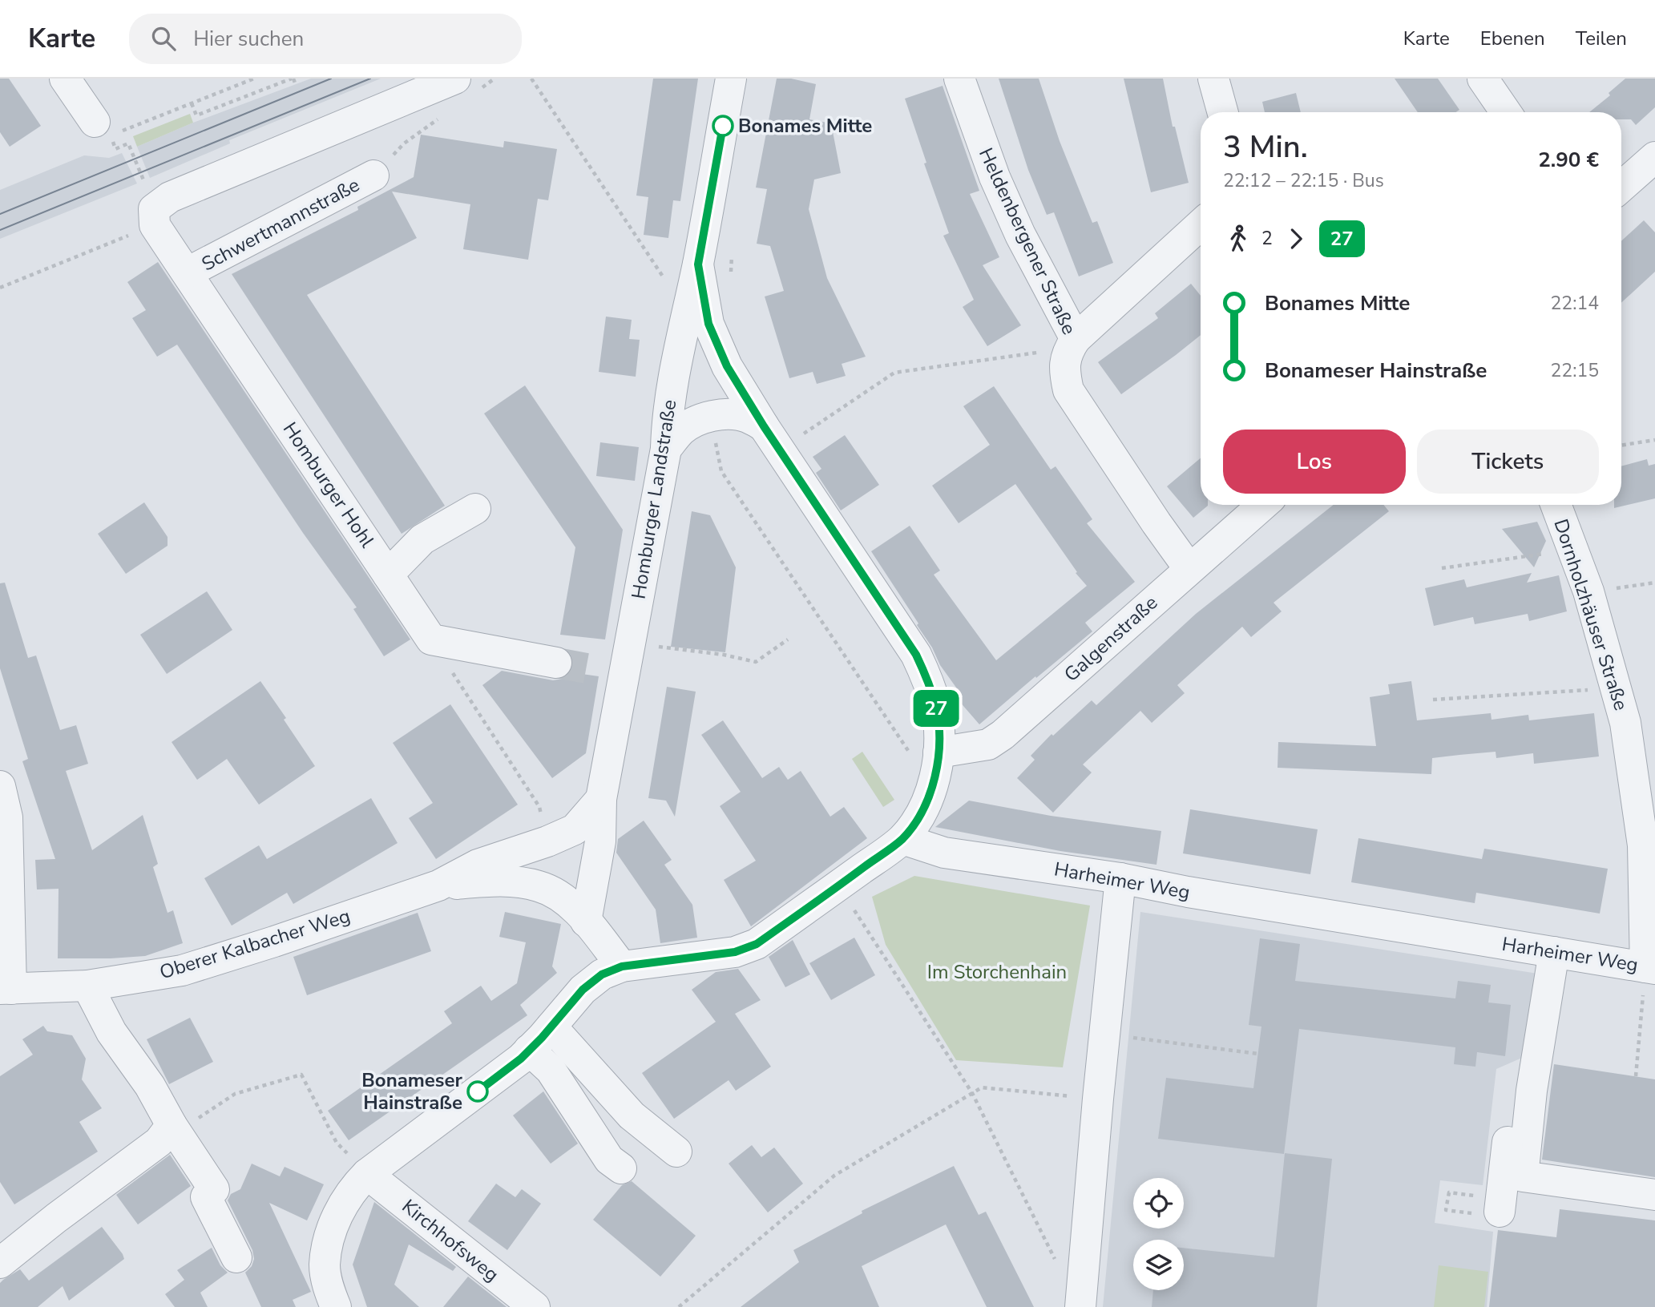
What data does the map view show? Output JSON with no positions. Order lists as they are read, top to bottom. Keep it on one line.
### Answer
{"streets":{"street":["Schwertmannstraße","Heldenbergener Straße","Homburger Hohl","Homburger Landstraße","Dornholzhäuser Straße","Galgenstraße","Harheimer Weg","Oberer Kalbacher Weg","Kirchhofsweg"]},"crossings":[["Schwertmannstraße","Homburger Hohl"],["Heldenbergener Straße","Galgenstraße"],["Homburger Landstraße","Oberer Kalbacher Weg"],["Dornholzhäuser Straße","Harheimer Weg"]],"parks":["Im Storchenhain"],"places":["Bonames Mitte","Bonameser Hainstraße"],"lines":["bus line 27"],"page":{"header":"Karte","search":"Hier suchen","nav":["Karte","Ebenen","Teilen"],"on_map":"27","heading":["3 Min.","22:12 – 22:15 · Bus","2.90 €"],"legs":["2","27"],"list":[{"name":"Bonames Mitte","value":"22:14"},{"name":"Bonameser Hainstraße","value":"22:15"}],"buttons":["Los","Tickets"]}}
